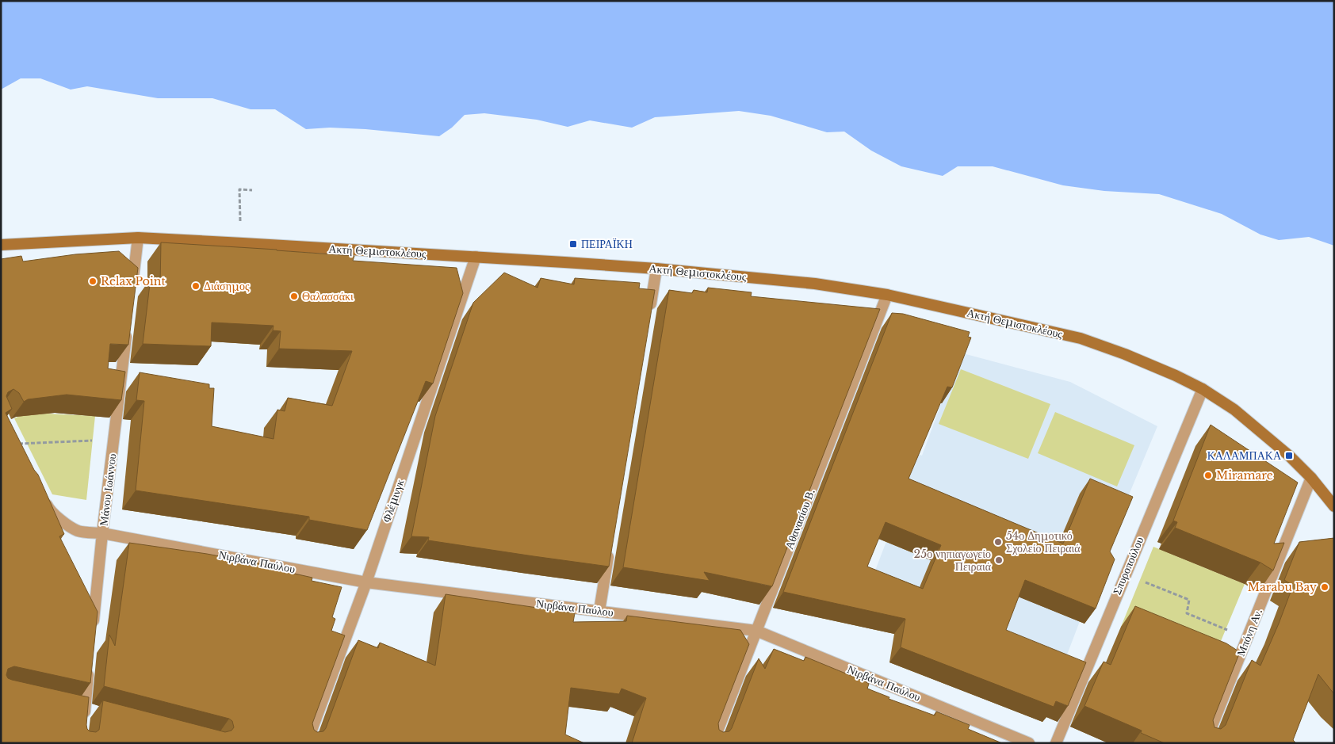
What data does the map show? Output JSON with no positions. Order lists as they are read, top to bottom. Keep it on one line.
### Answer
{"streets":{"main road":["Ακτή Θεμιστοκλέους"],"street":["Μάνου Ιωάννου","Φλέμινγκ","Αθανασίου Β.","Νιρβάνα Παύλου","Σπυροπούλου","Μπόνη Αν."]},"crossings":[["Ακτή Θεμιστοκλέους","Φλέμινγκ"],["Ακτή Θεμιστοκλέους","Αθανασίου Β."],["Ακτή Θεμιστοκλέους","Σπυροπούλου"],["Ακτή Θεμιστοκλέους","Μπόνη Αν."],["Μάνου Ιωάννου","Νιρβάνα Παύλου"],["Φλέμινγκ","Νιρβάνα Παύλου"],["Αθανασίου Β.","Νιρβάνα Παύλου"]],"places":{"transit":["ΠΕΙΡΑΪΚΗ","ΚΑΛΑΜΠΑΚΑ"],"other":["Relax Point","Διάσημος","Θαλασσάκι","Miramare","54ο Δημοτικό Σχολείο Πειραιά","25ο νηπιαγωγείο Πειραιά","Marabu Bay"]}}
